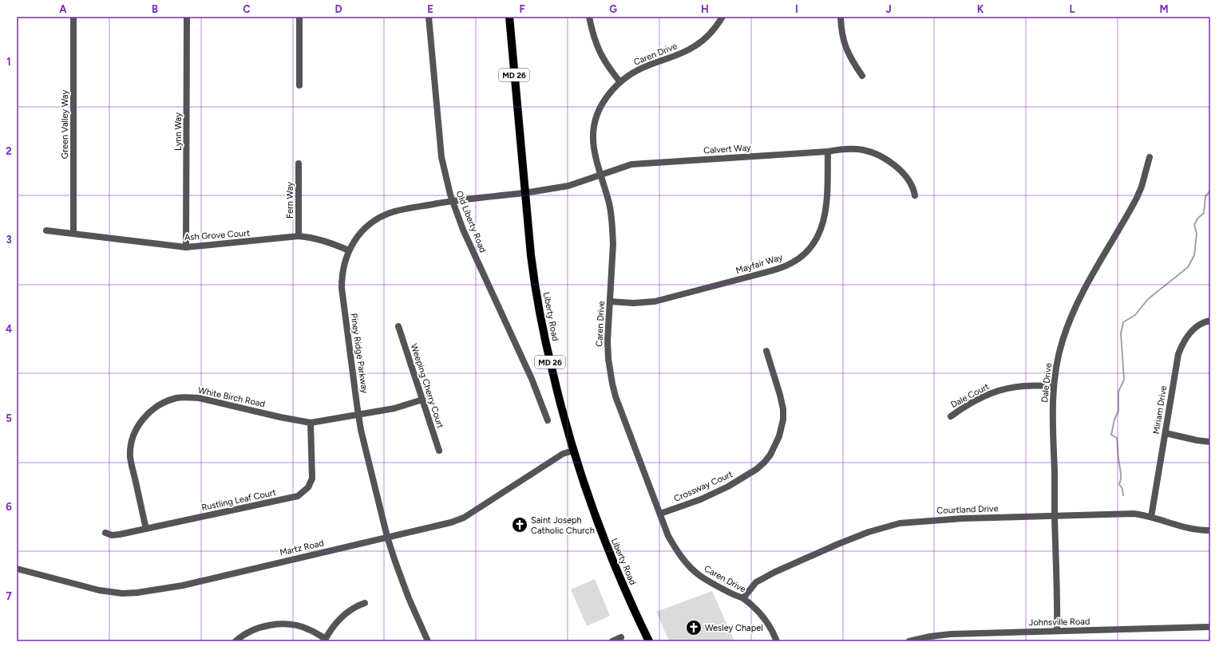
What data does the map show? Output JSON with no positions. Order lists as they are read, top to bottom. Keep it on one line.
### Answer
{"streets":{"main road":["MD 26","Liberty Road"],"street":["Caren Drive","Green Valley Way","Lynn Way","Calvert Way","Fern Way","Old Liberty Road","Ash Grove Court","Mayfair Way","Piney Ridge Parkway","Dale Drive","Weeping Cherry Court","Dale Court","White Birch Road","Miriam Drive","Crossway Court","Rustling Leaf Court","Courtland Drive","Martz Road","Johnsville Road"]},"crossings":[["Caren Drive","Calvert Way"],["Caren Drive","Mayfair Way"],["Caren Drive","Crossway Court"],["Caren Drive","Courtland Drive"],["Green Valley Way","Ash Grove Court"],["Lynn Way","Ash Grove Court"],["Calvert Way","Mayfair Way"],["Calvert Way","Liberty Road"],["Calvert Way","Piney Ridge Parkway"],["Fern Way","Ash Grove Court"],["Old Liberty Road","Piney Ridge Parkway"],["Ash Grove Court","Piney Ridge Parkway"],["Liberty Road","Piney Ridge Parkway"],["Liberty Road","Martz Road"],["Piney Ridge Parkway","White Birch Road"],["Piney Ridge Parkway","Martz Road"],["Dale Drive","Dale Court"],["Dale Drive","Courtland Drive"],["Dale Drive","Johnsville Road"],["Weeping Cherry Court","White Birch Road"],["White Birch Road","Rustling Leaf Court"],["Miriam Drive","Courtland Drive"]],"places":{"church":["Saint Joseph Catholic Church","Wesley Chapel"]},"grid":{"columns":["A","B","C","D","E","F","G","H","I","J","K","L","M"],"rows":["1","2","3","4","5","6","7"]}}
